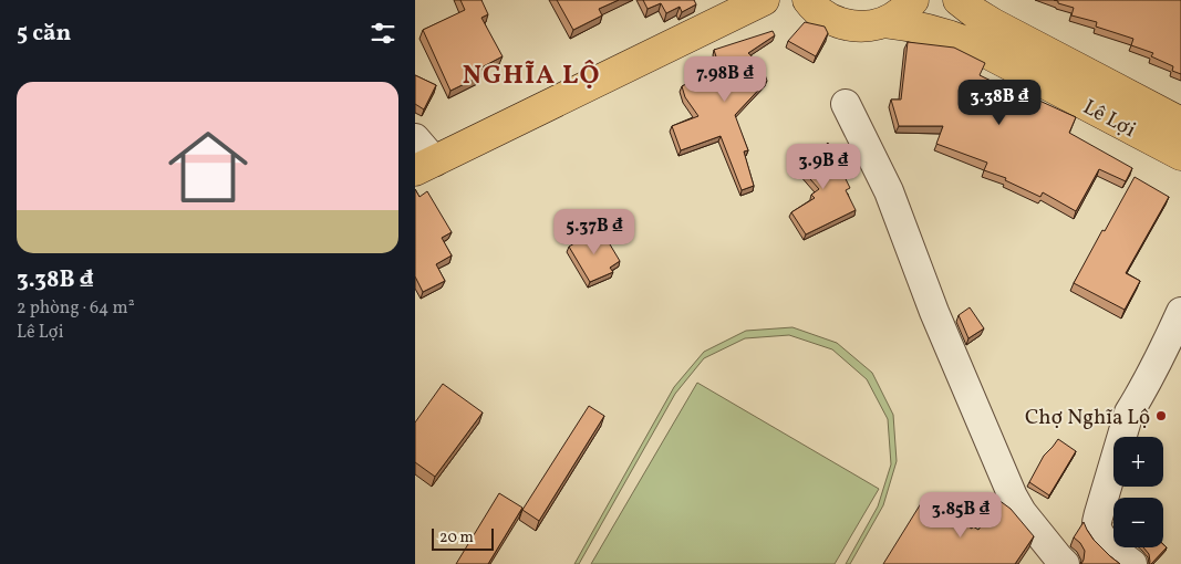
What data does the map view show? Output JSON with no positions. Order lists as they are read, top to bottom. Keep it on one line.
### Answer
{"streets":{"main road":["Lê Lợi"]},"districts":["NGHĨA LỘ"],"places":["Chợ Nghĩa Lộ"],"scale_bar":"20 m","page":{"heading":"5 căn","price":["7.98B ₫","3.38B ₫","3.9B ₫","5.37B ₫","3.85B ₫"],"list":[{"name":"3.38B ₫","note":"2 phòng · 64 m² · Lê Lợi"}],"map_buttons":["+","−"],"scale":"20 m"}}
